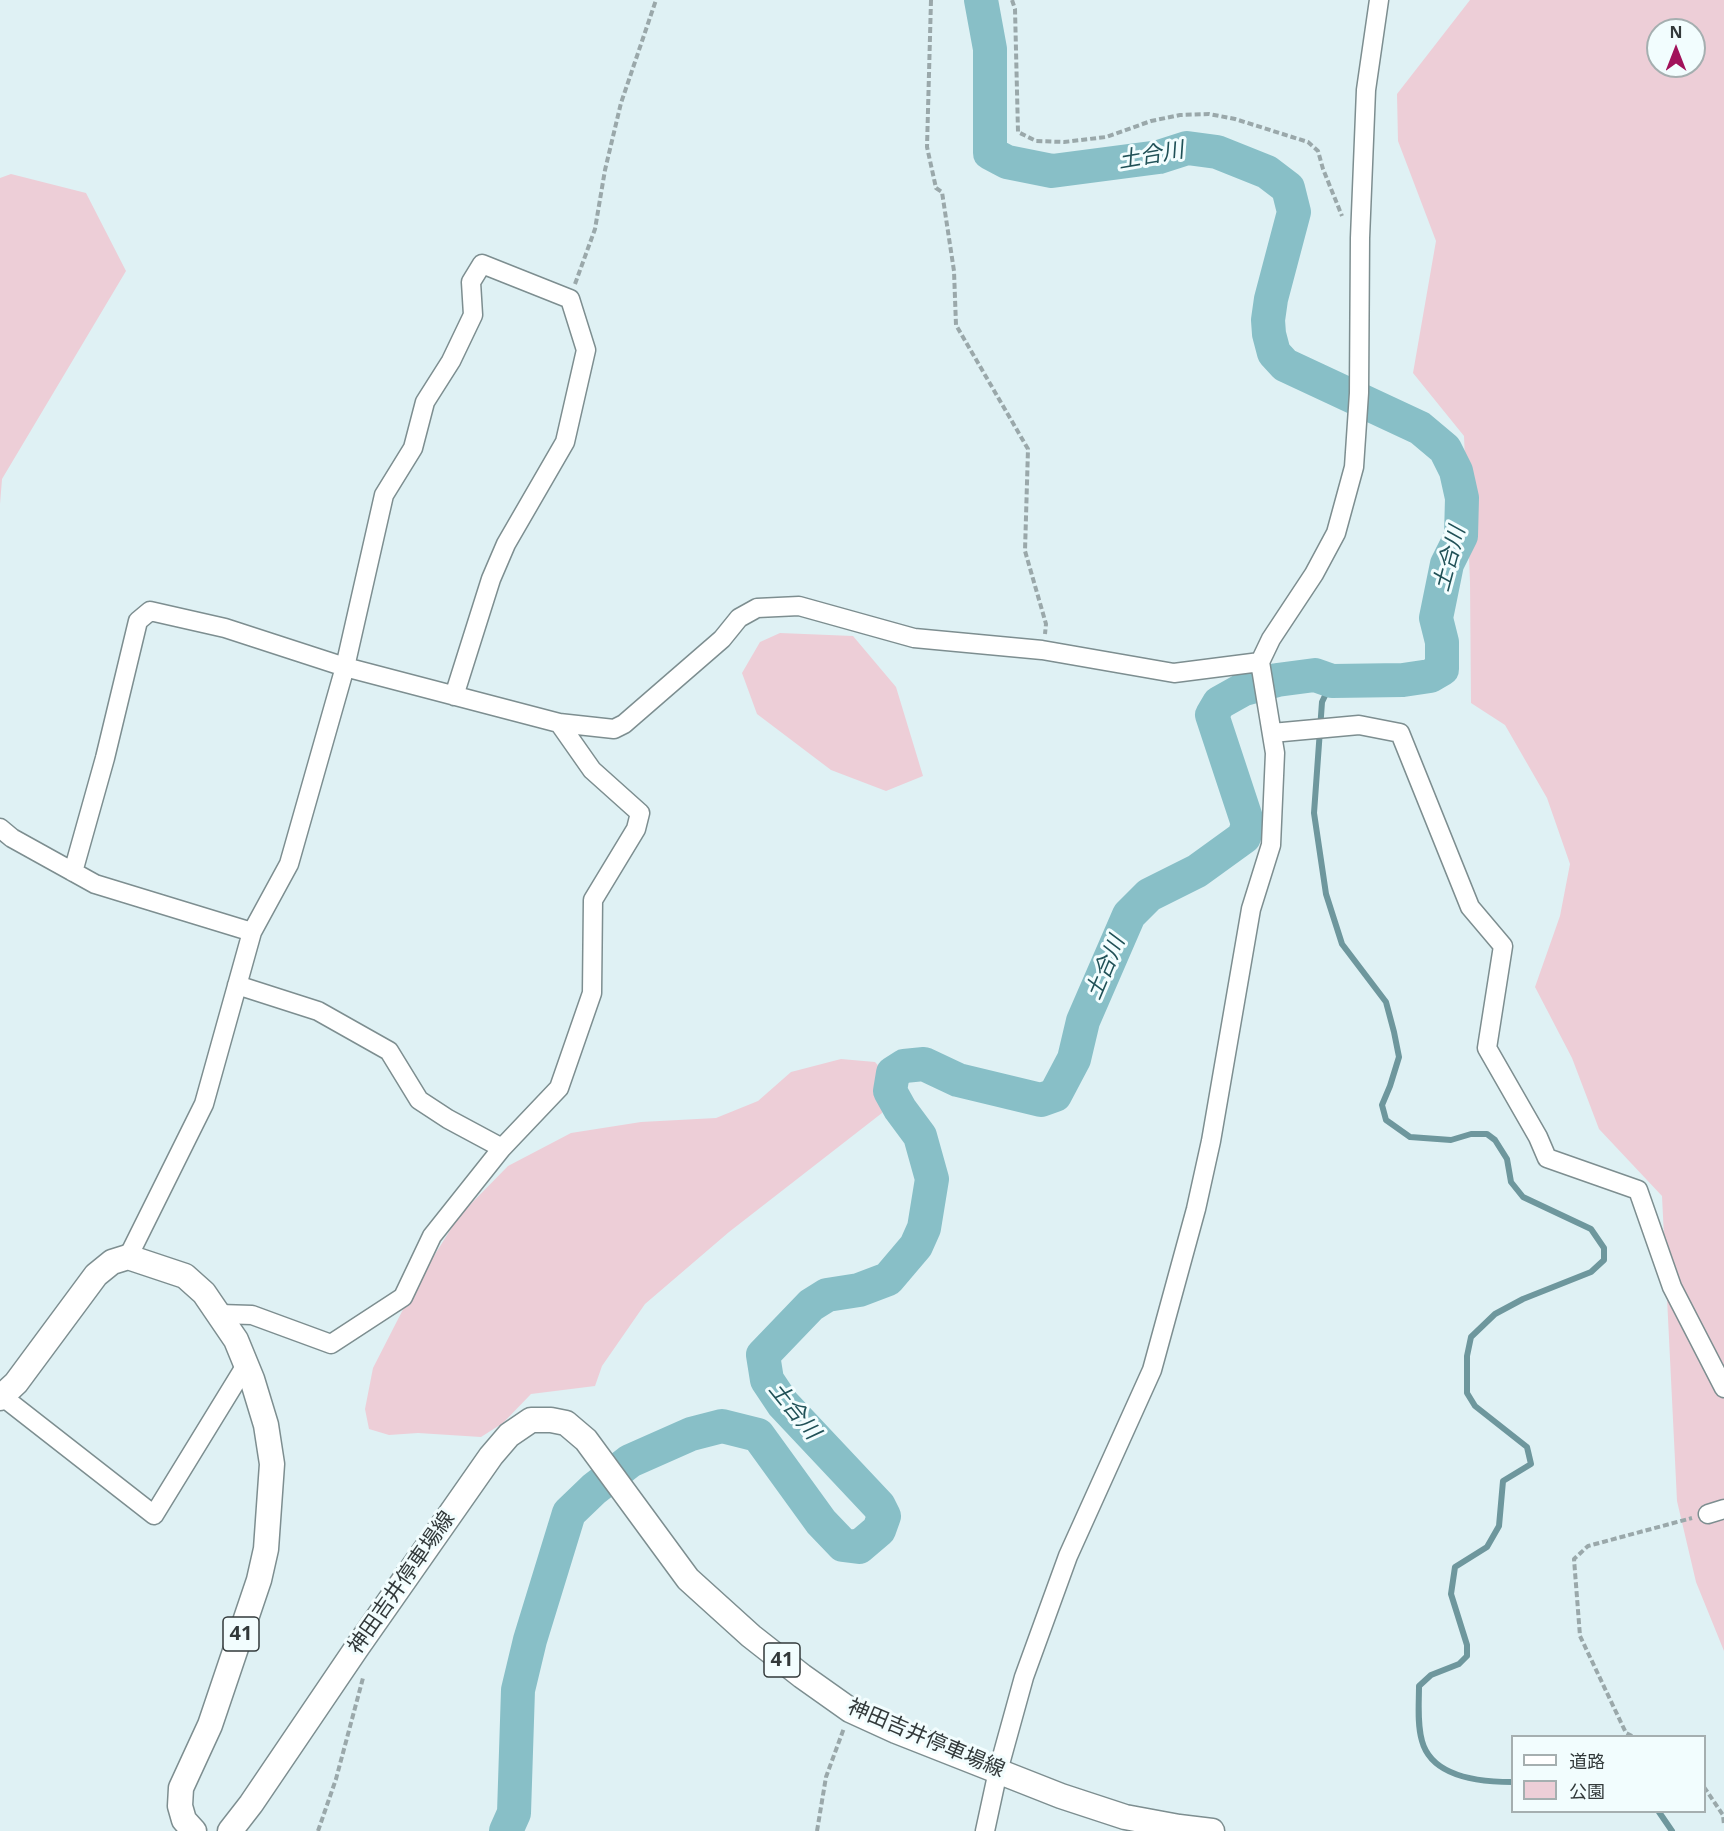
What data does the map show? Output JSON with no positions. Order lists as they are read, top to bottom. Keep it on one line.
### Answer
{"streets":{"main road":["神田吉井停車場線","41"]},"water":["土合川"],"legend":["道路","公園"],"north":"top"}
